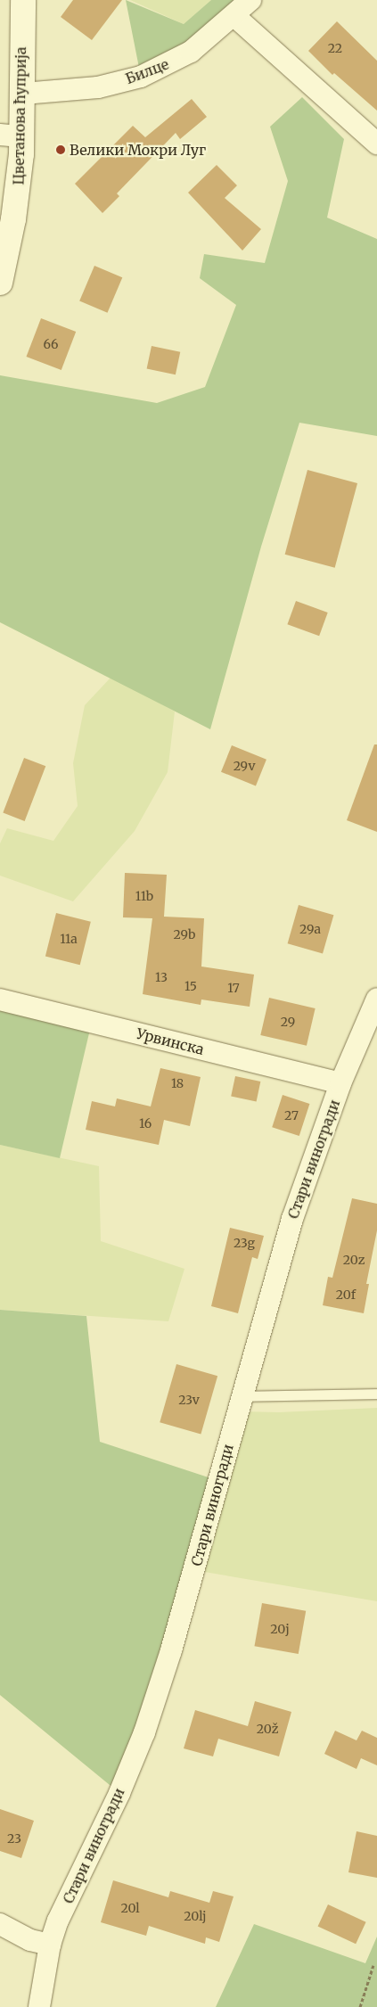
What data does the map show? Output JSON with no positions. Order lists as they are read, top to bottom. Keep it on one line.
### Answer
{"streets":{"street":["Билце","Цветанова ћуприја","Урвинска","Стари виногради"]},"crossings":[["Билце","Цветанова ћуприја"],["Урвинска","Стари виногради"]],"places":["Велики Мокри Луг"],"house_numbers":["22","66","29v","11b","29a","29b","11a","13","15","17","29","18","27","16","23g","20z","20f","23v","20j","20ž","23","20l","20lj"]}
